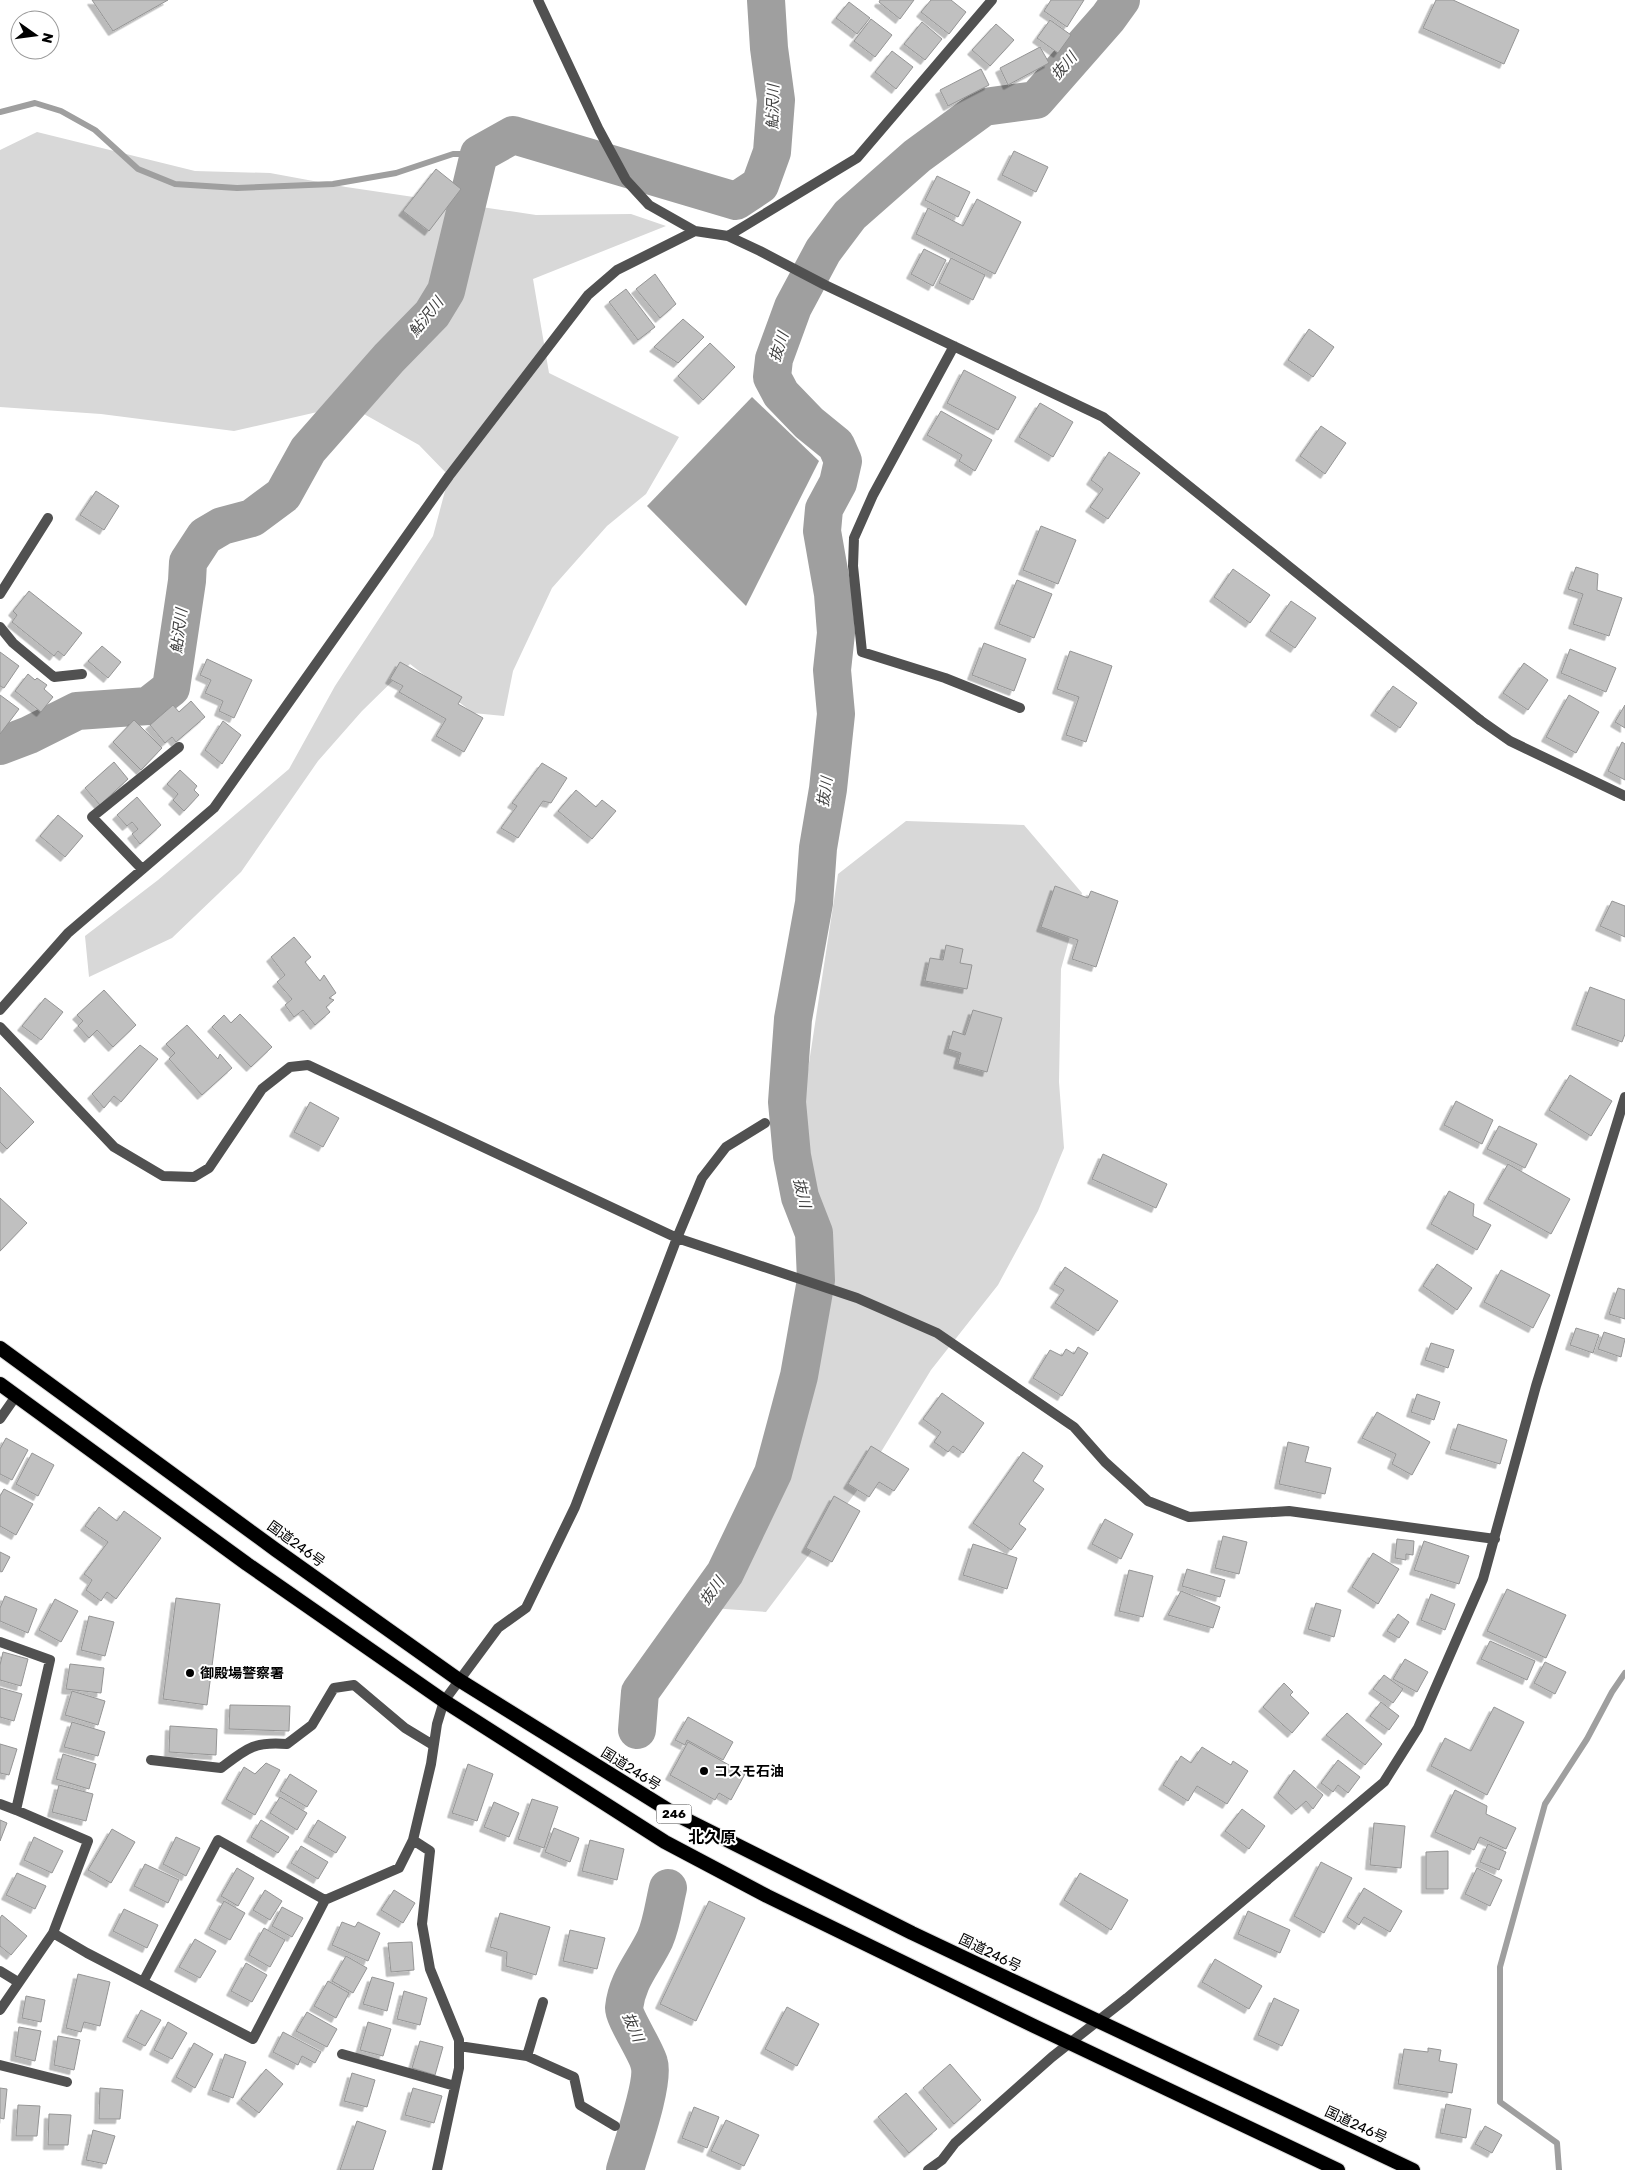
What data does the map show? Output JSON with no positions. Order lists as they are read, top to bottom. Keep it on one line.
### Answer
{"streets":{"highway":["国道246号","246"]},"districts":["北久原"],"water":["抜川","鮎沢川"],"places":["御殿場警察署","コスモ石油"],"north":"right"}
